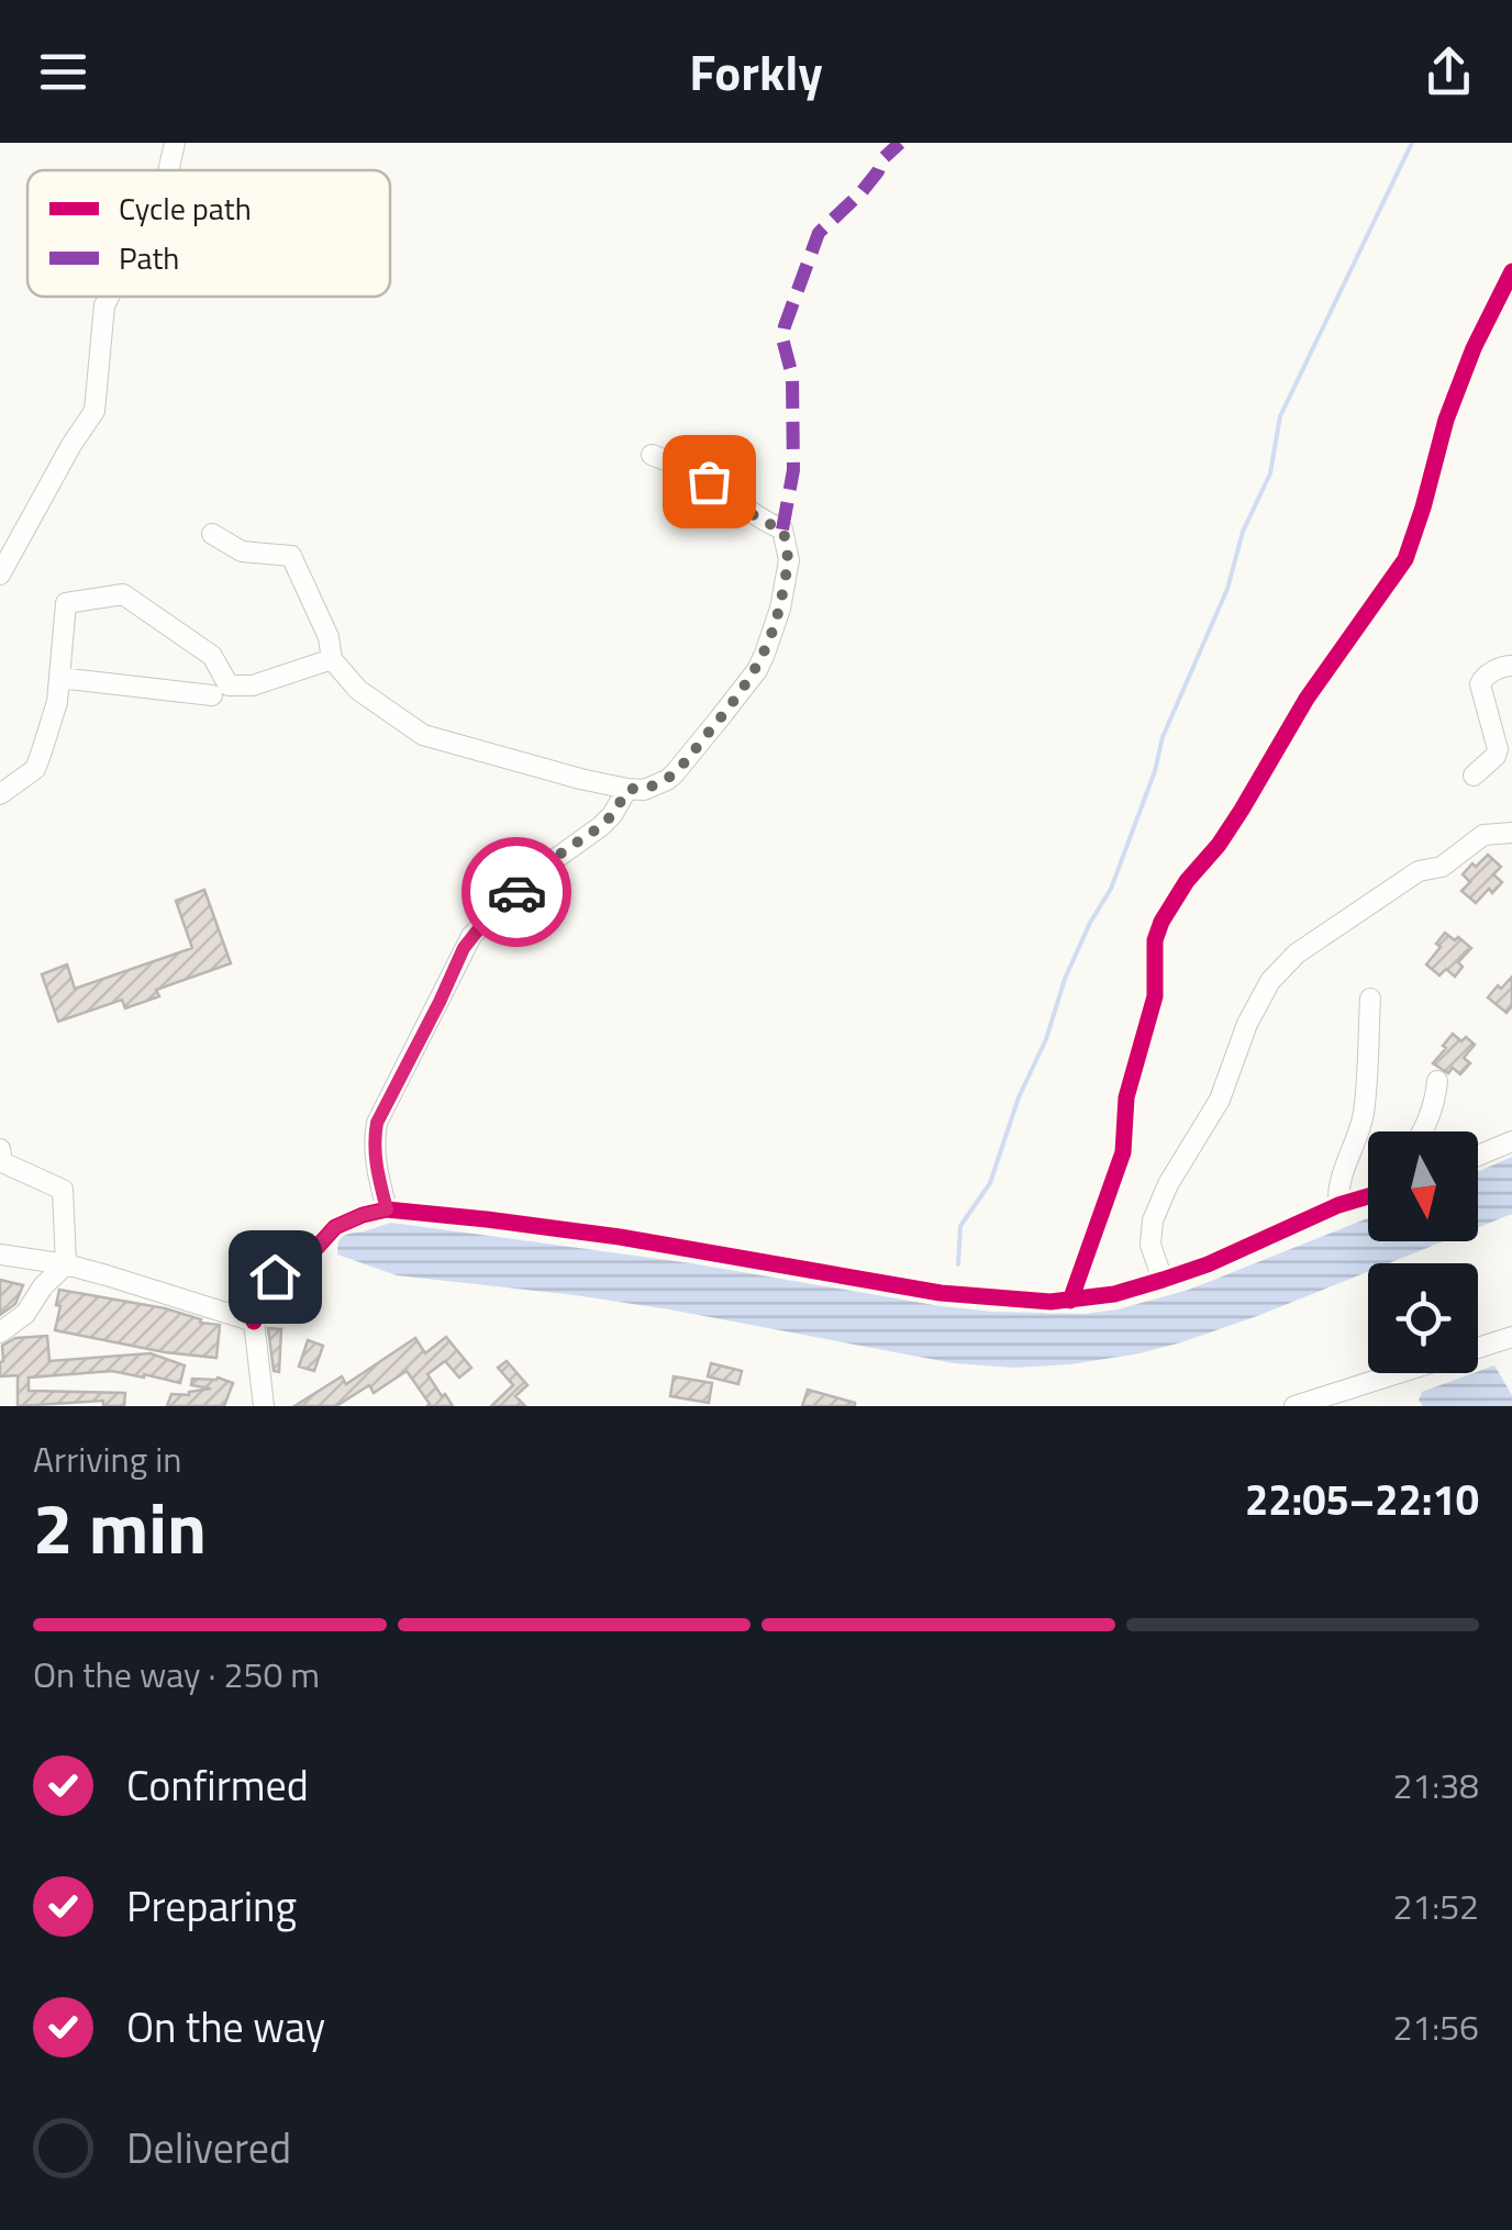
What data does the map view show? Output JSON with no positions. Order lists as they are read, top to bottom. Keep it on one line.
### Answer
{"legend":["Cycle path","Path"],"north":"bottom","page":{"header":"Forkly","heading":["2 min","Arriving in","22:05–22:10"],"bar":"On the way · 250 m","list":[["Confirmed","21:38"],["Preparing","21:52"],["On the way","21:56"],"Delivered"]}}
